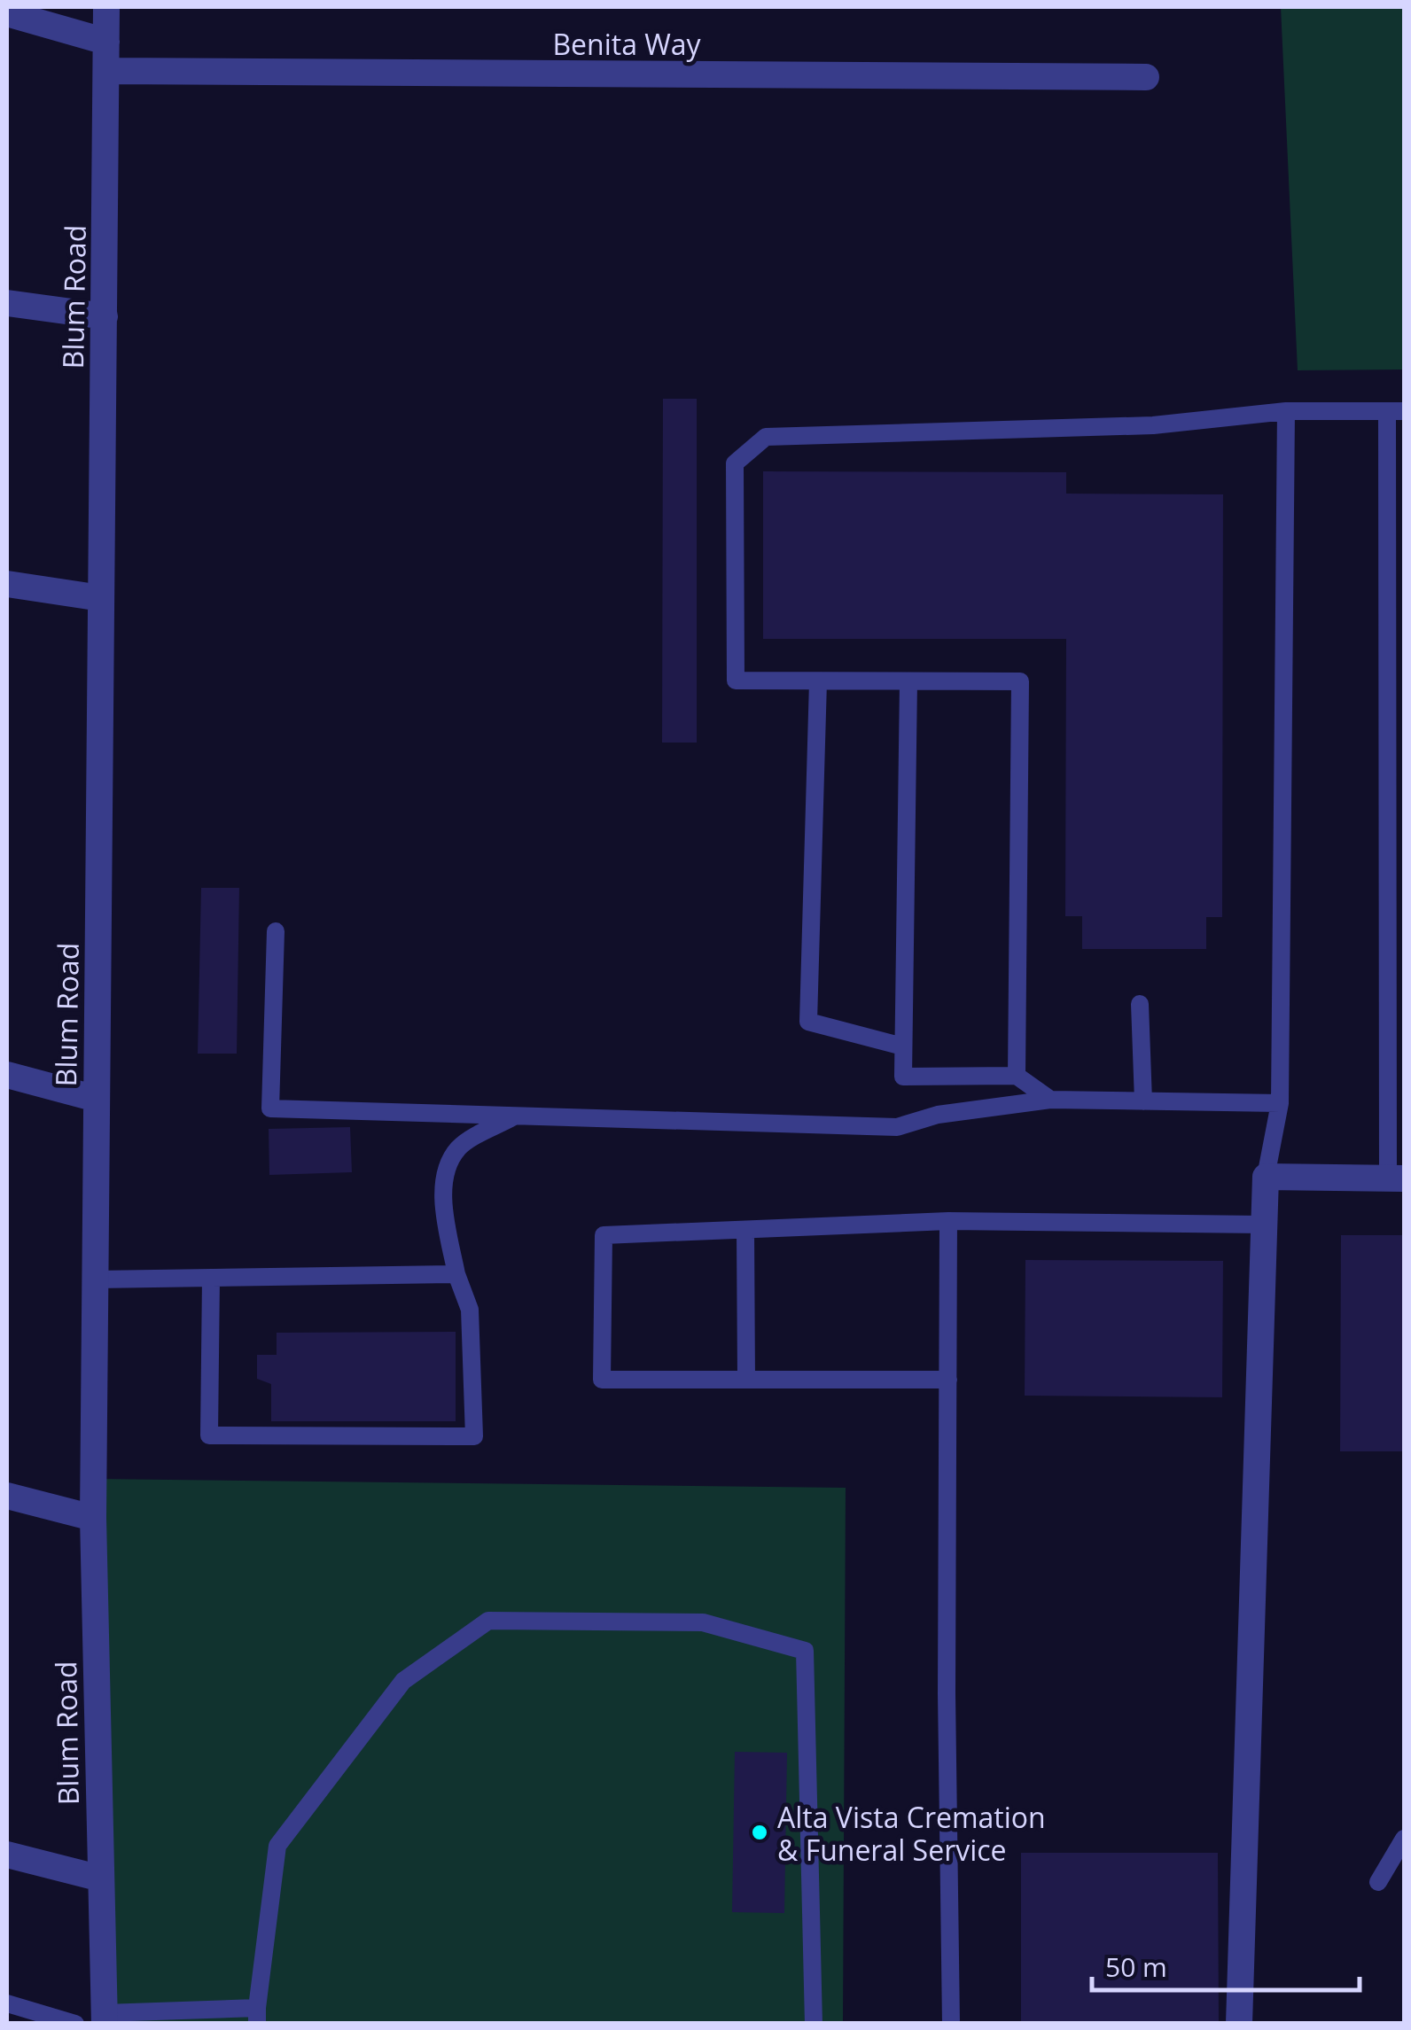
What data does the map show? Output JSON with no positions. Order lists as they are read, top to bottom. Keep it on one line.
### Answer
{"streets":{"street":["Benita Way","Blum Road"]},"crossings":[["Benita Way","Blum Road"]],"places":["Alta Vista Cremation & Funeral Service"],"scale_bar":"50 m"}
